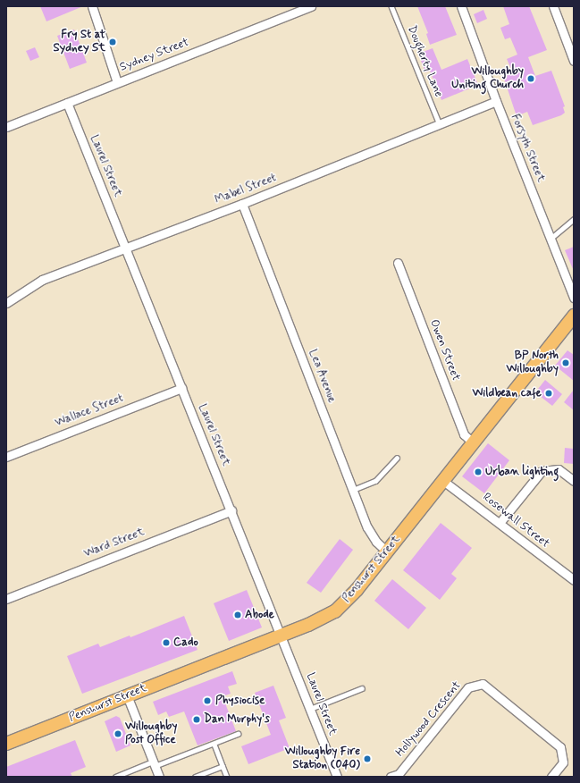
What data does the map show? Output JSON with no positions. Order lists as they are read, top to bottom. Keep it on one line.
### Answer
{"streets":{"main road":["Penshurst Street"],"street":["Sydney Street","Forsyth Street","Laurel Street","Mabel Street","Owen Street","Lea Avenue","Wallace Street","Rosewall Street","Ward Street","Hollywood Crescent"],"lane":["Dougherty Lane"]},"crossings":[["Sydney Street","Laurel Street"],["Dougherty Lane","Mabel Street"],["Forsyth Street","Mabel Street"],["Laurel Street","Mabel Street"],["Laurel Street","Wallace Street"],["Laurel Street","Ward Street"],["Laurel Street","Penshurst Street"],["Mabel Street","Lea Avenue"],["Owen Street","Penshurst Street"],["Lea Avenue","Penshurst Street"],["Rosewall Street","Penshurst Street"]],"places":["Fry St at Sydney St","Willoughby Uniting Church","BP North Willoughby","Wildbean cafe","Urban lighting","Abode","Cado","Physiocise","Dan Murphy's","Willoughby Post Office","Willoughby Fire Station (040)"]}
